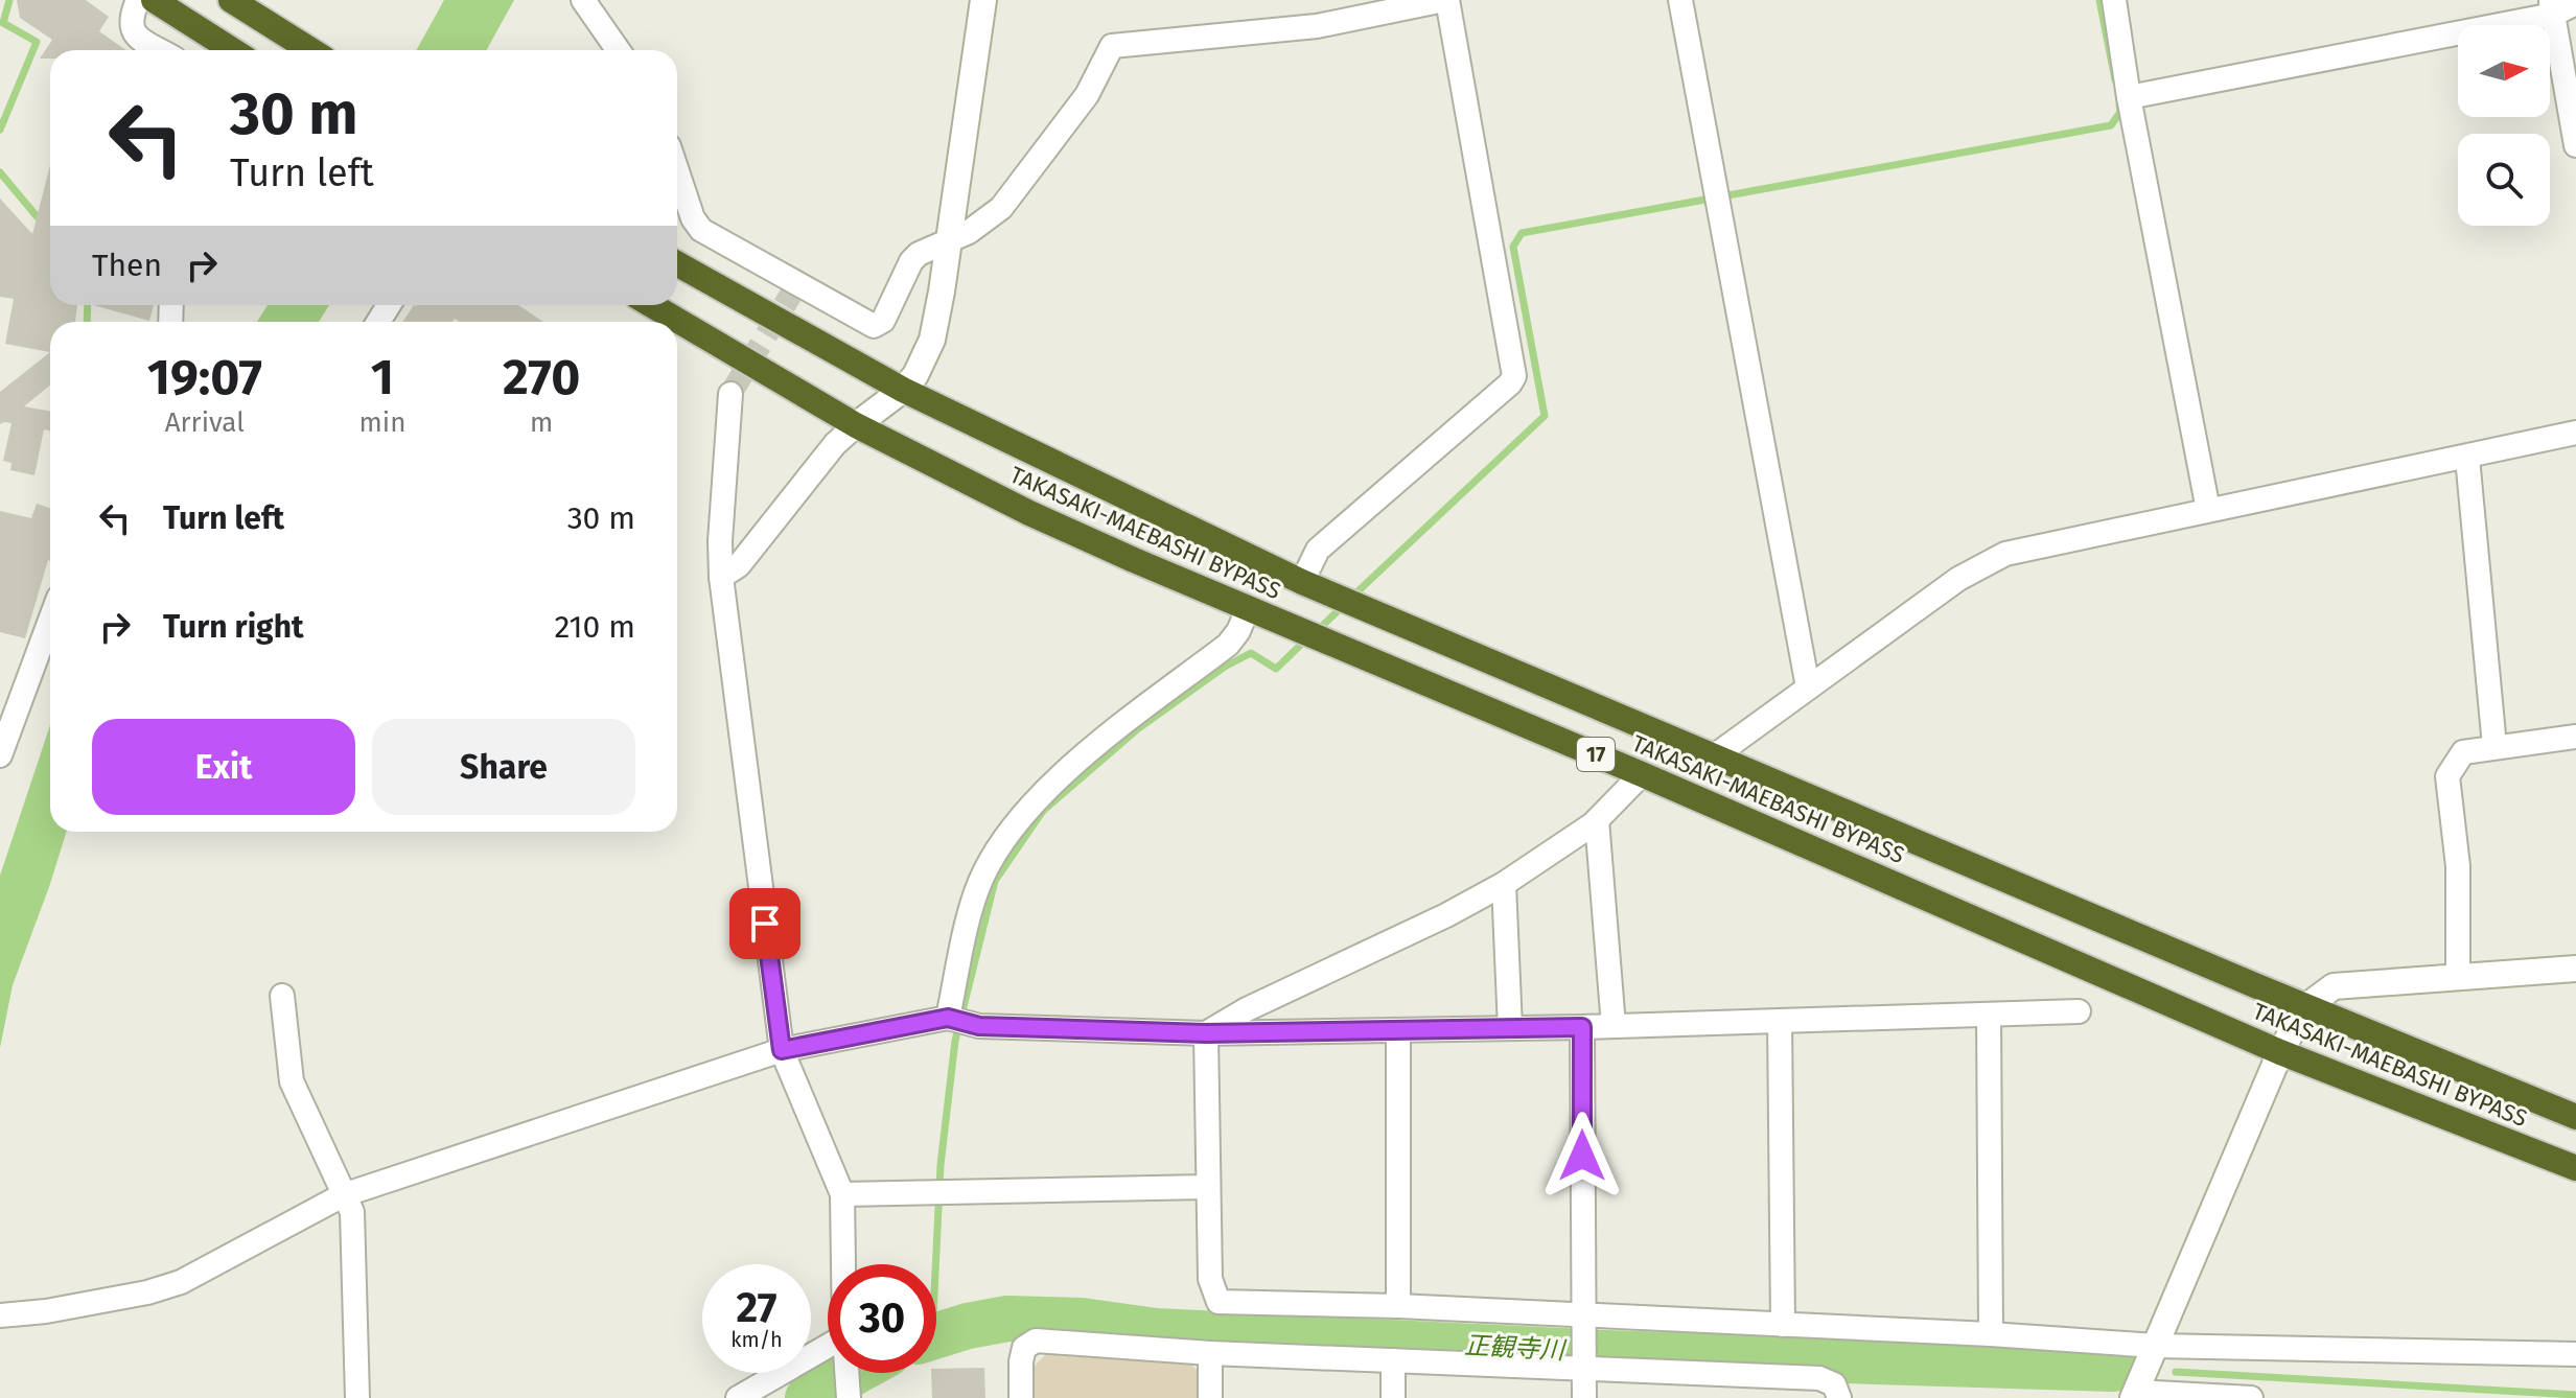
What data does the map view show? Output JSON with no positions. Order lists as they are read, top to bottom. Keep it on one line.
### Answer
{"streets":{"highway":["TAKASAKI-MAEBASHI BYPASS","17"]},"water":["正観寺川"],"north":"right","page":{"turn":["30 m","Turn left"],"then":"Then","eta":["19:07","Arrival","1","min","270","m"],"list":[{"name":"Turn left","value":"30 m"},{"name":"Turn right","value":"210 m"}],"buttons":["Exit","Share"],"speed":"27 km/h","limit":"30"}}
